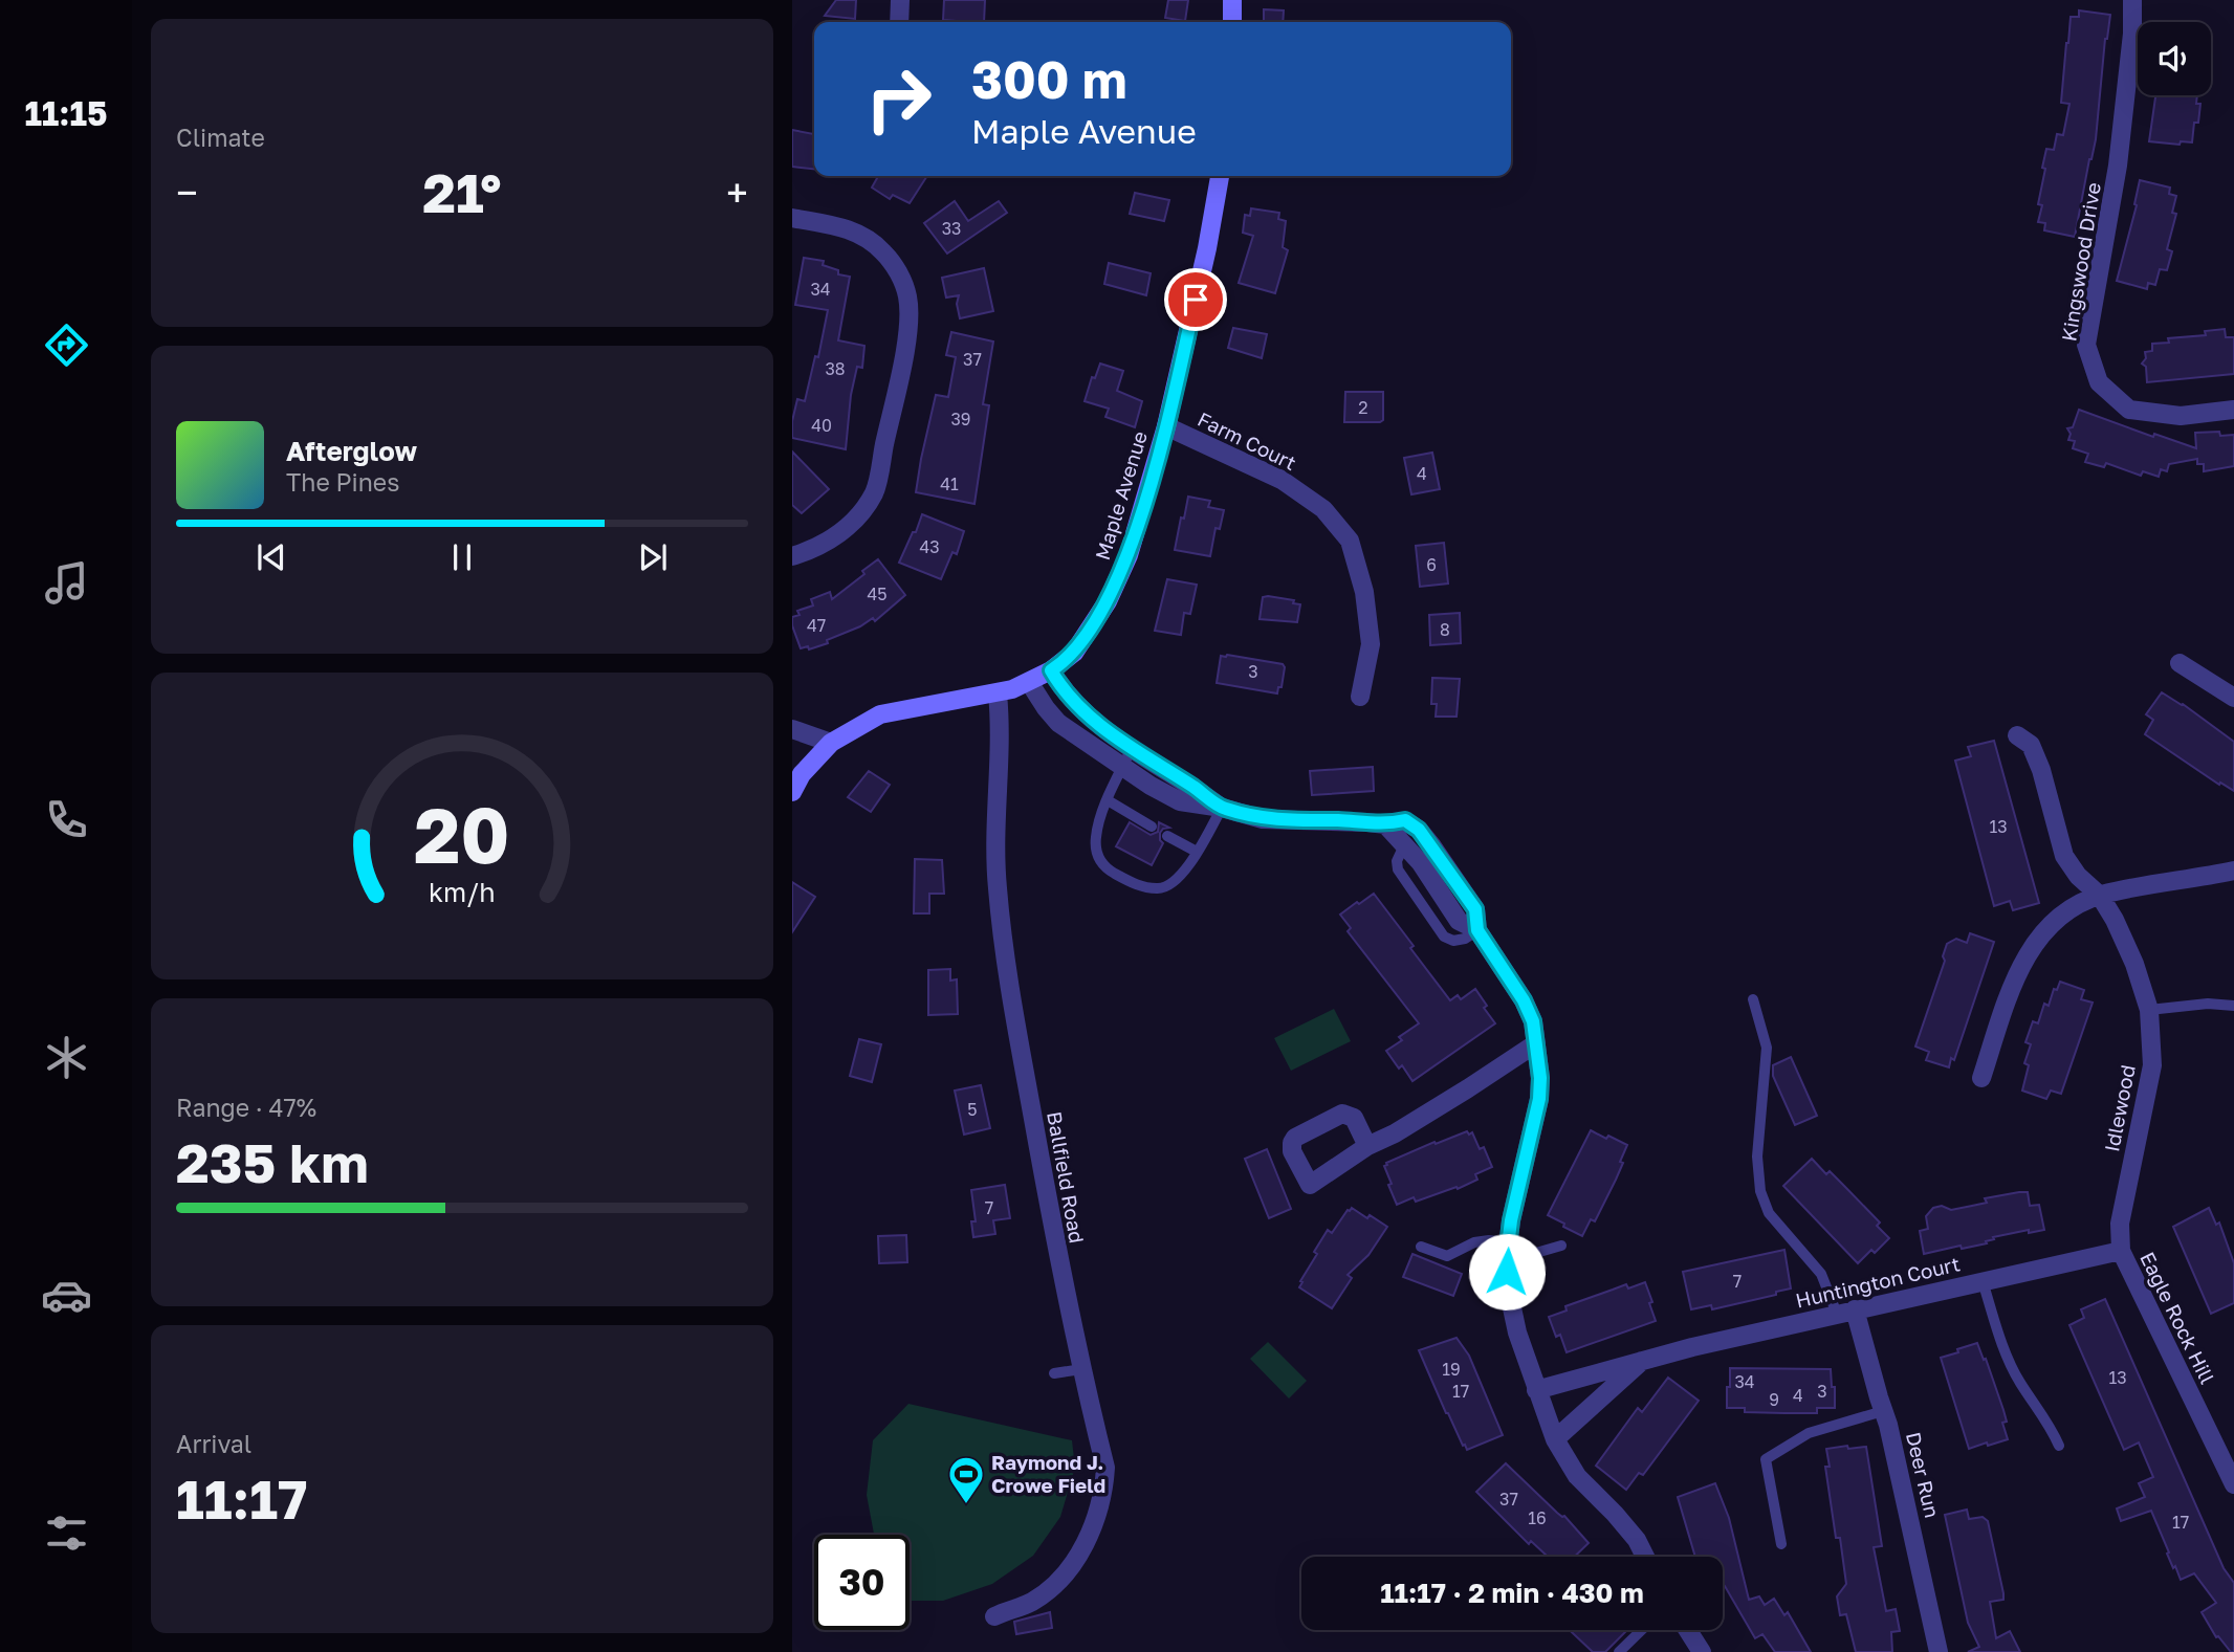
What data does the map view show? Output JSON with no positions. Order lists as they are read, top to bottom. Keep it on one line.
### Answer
{"streets":{"main road":["Maple Avenue"],"street":["Kingswood Drive","Farm Court","Idlewood","Ballfield Road","Huntington Court","Eagle Rock Hill","Deer Run"]},"crossings":[["Farm Court","Maple Avenue"],["Maple Avenue","Ballfield Road"],["Idlewood","Huntington Court"],["Idlewood","Eagle Rock Hill"],["Huntington Court","Eagle Rock Hill"],["Huntington Court","Deer Run"]],"places":{"sports":["Raymond J. Crowe Field"]},"house_numbers":["33","34","37","38","2","39","40","4","41","43","6","45","47","8","3","13","5","7","7","19","13","34","17","3","4","9","37","16","17"],"page":{"tabs":"11:15","tile":["Climate",["Range · 47%","235 km"],["Arrival","11:17"]],"turn":["300 m","Maple Avenue"],"heat":["−","21°","+"],"song":["Afterglow","The Pines"],"limit":"30","trip":"11:17 · 2 min · 430 m","gauge":["20","km/h"]}}
